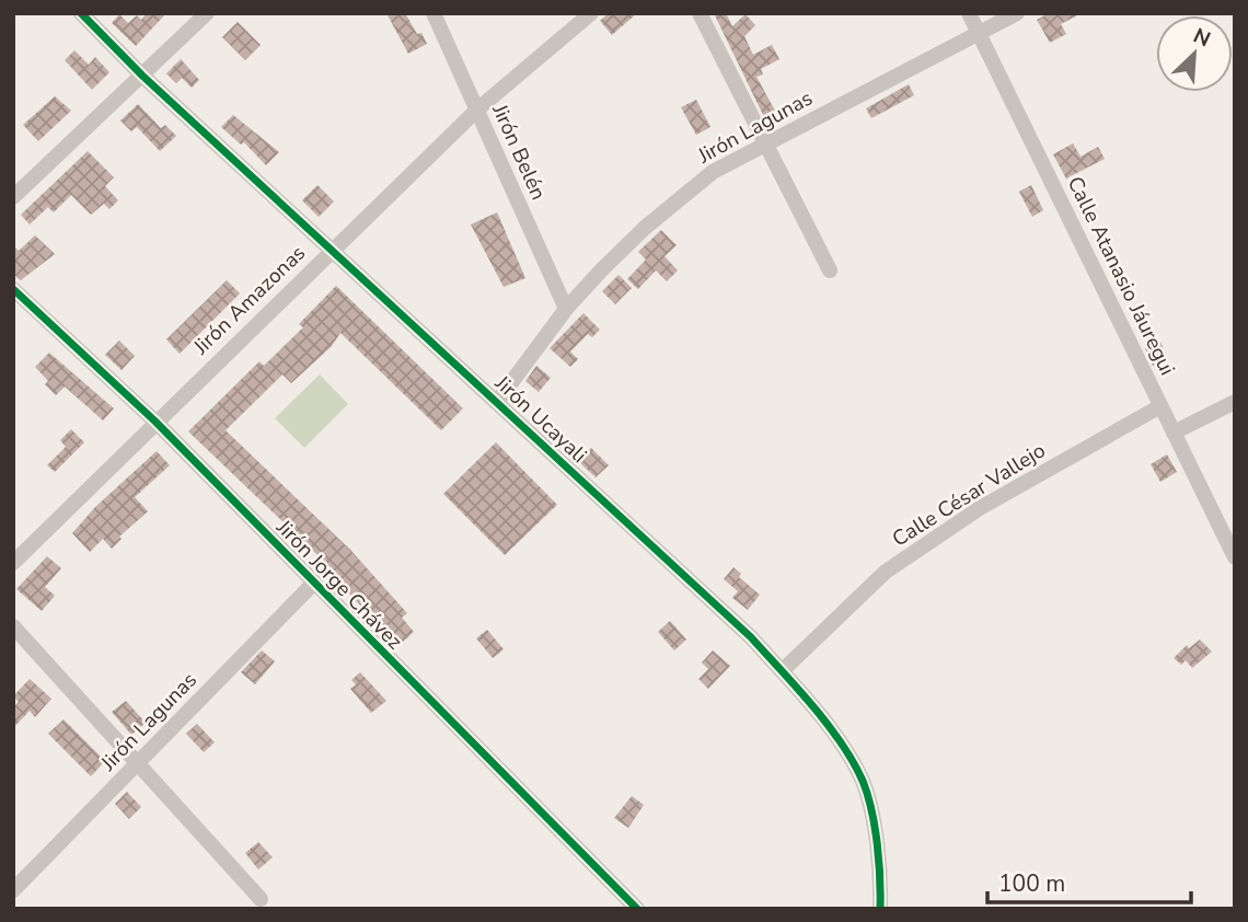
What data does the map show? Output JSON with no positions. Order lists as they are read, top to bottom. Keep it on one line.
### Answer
{"streets":{"street":["Jirón Lagunas","Jirón Belén","Calle Atanasio Jáuregui","Jirón Amazonas","Jirón Ucayali","Calle César Vallejo","Jirón Jorge Chávez"]},"crossings":[["Jirón Lagunas","Jirón Belén"],["Jirón Lagunas","Calle Atanasio Jáuregui"],["Jirón Lagunas","Jirón Ucayali"],["Jirón Lagunas","Jirón Jorge Chávez"],["Jirón Belén","Jirón Amazonas"],["Calle Atanasio Jáuregui","Calle César Vallejo"],["Jirón Amazonas","Jirón Ucayali"],["Jirón Amazonas","Jirón Jorge Chávez"],["Jirón Ucayali","Calle César Vallejo"]],"scale_bar":"100 m","north":"top right"}
